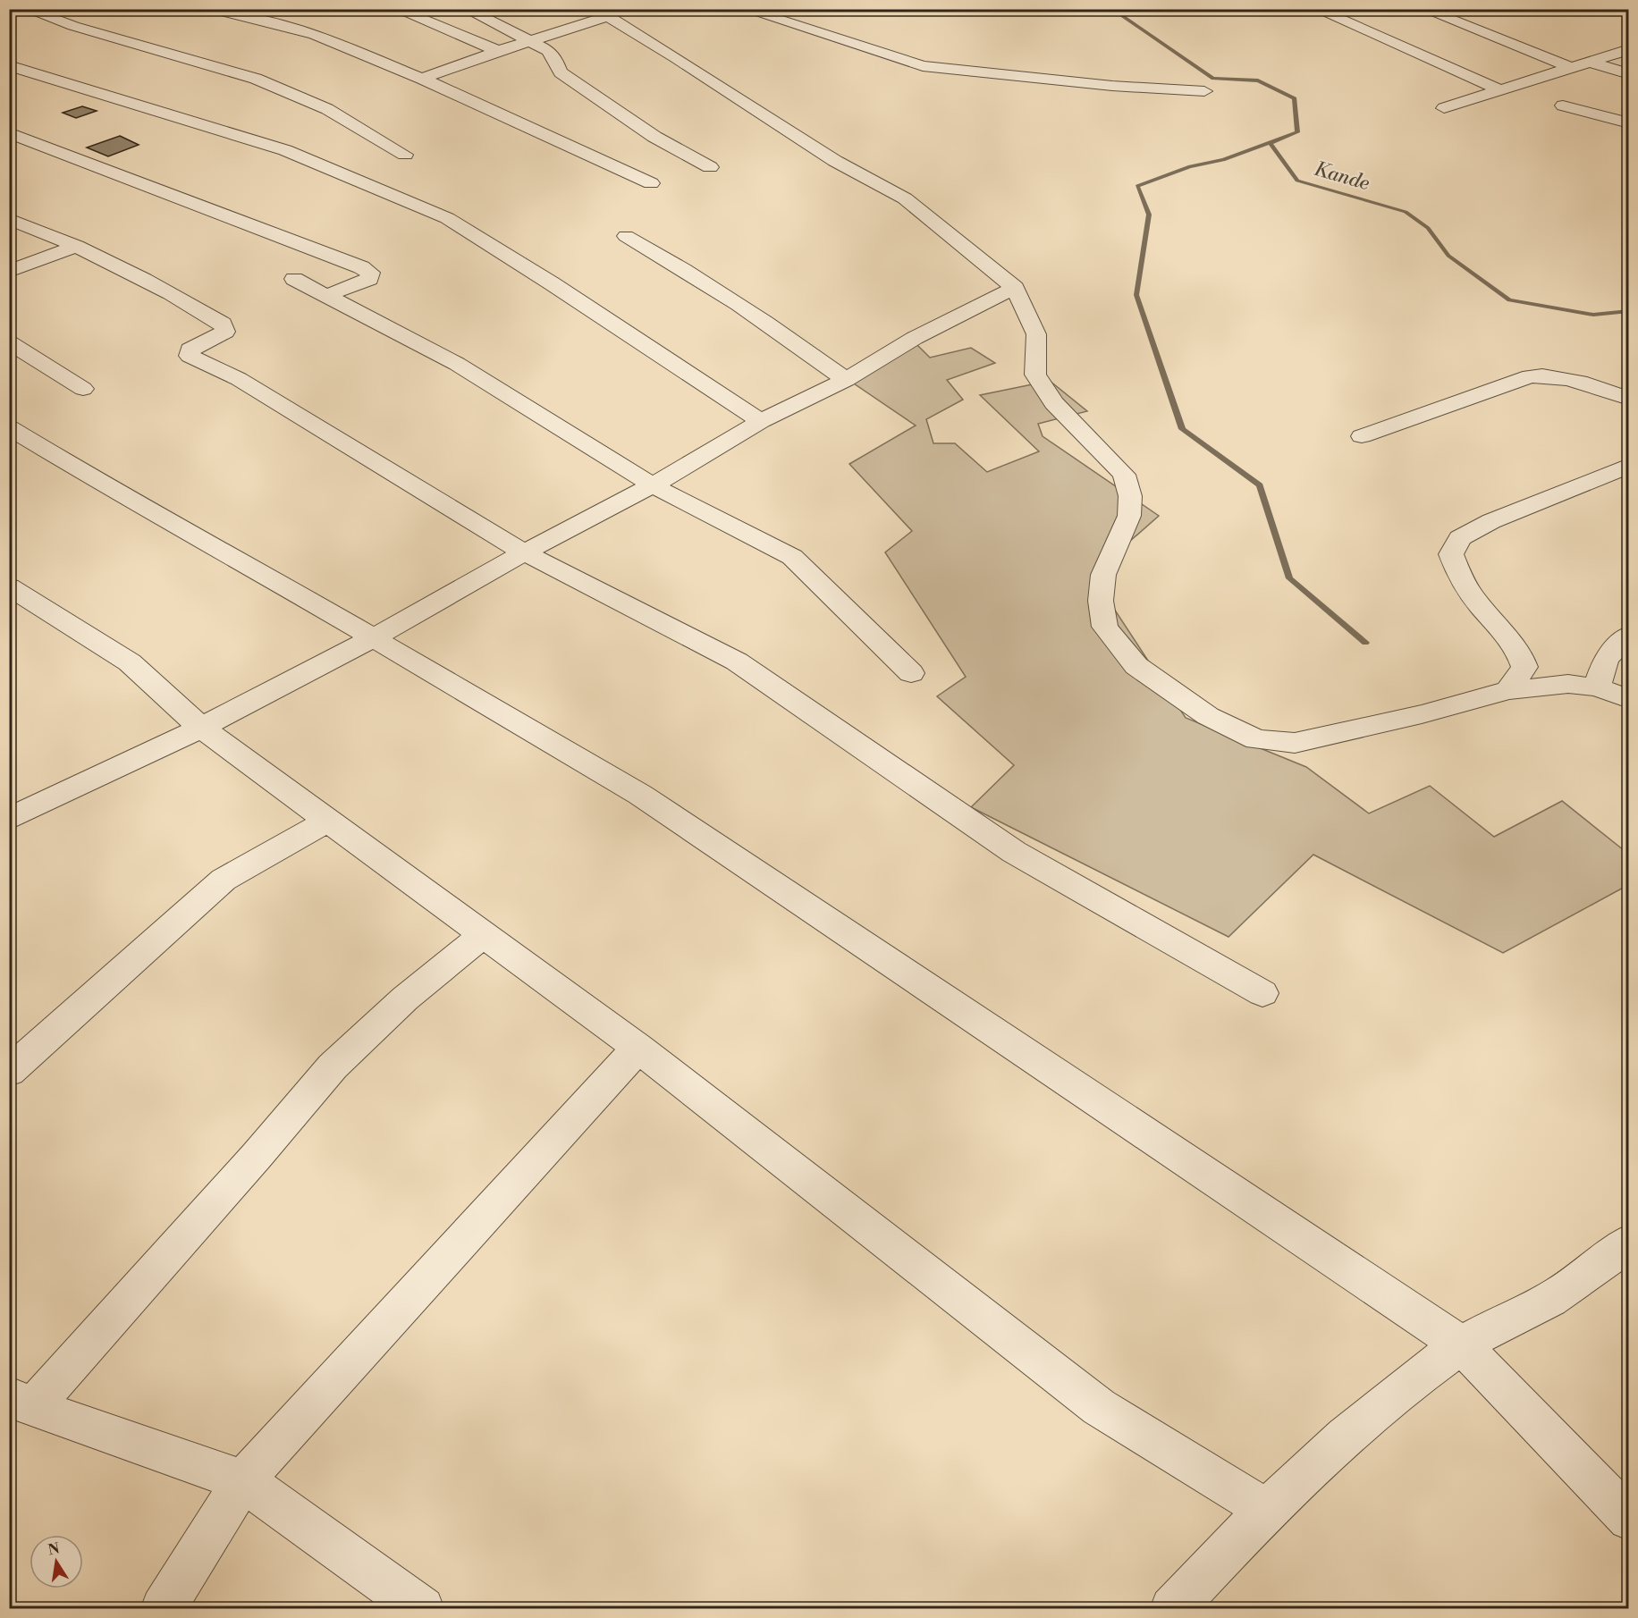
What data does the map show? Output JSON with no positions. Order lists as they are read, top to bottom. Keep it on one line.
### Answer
{"water":["Kande"],"north":"top"}
